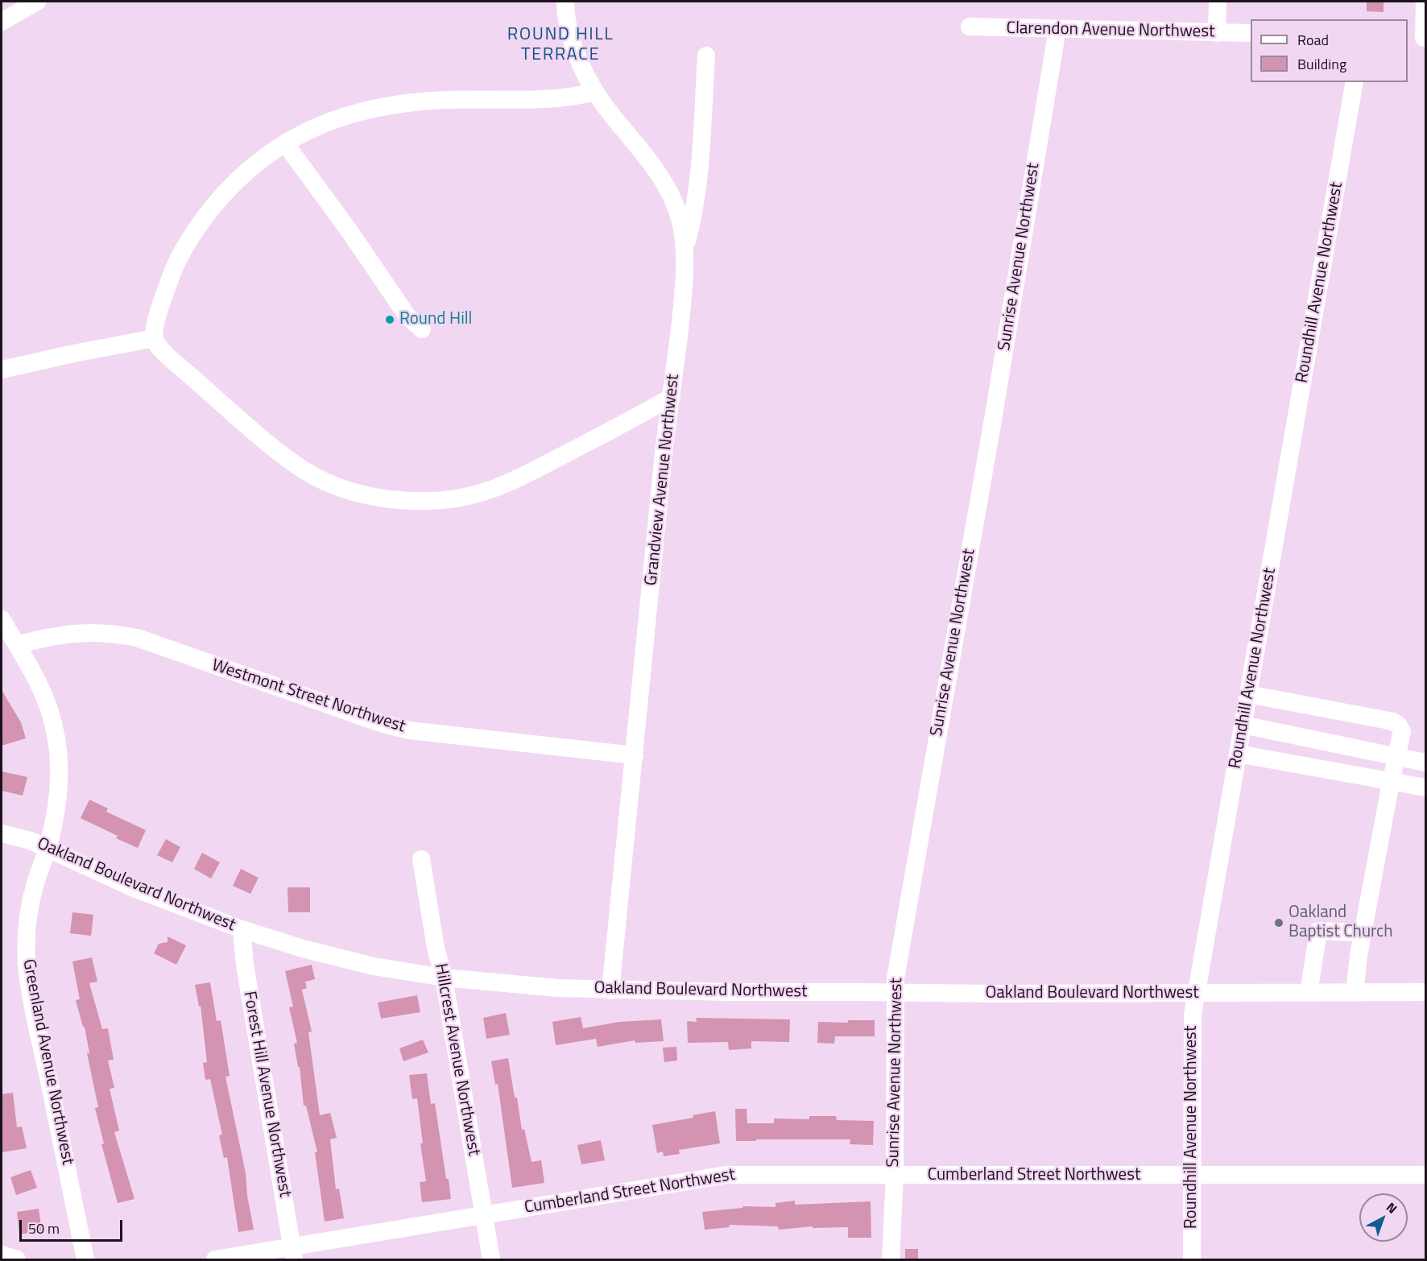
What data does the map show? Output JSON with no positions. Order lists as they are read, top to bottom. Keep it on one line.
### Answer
{"streets":{"street":["Clarendon Avenue Northwest","Sunrise Avenue Northwest","Roundhill Avenue Northwest","Grandview Avenue Northwest","Westmont Street Northwest","Oakland Boulevard Northwest","Hillcrest Avenue Northwest","Greenland Avenue Northwest","Forest Hill Avenue Northwest","Cumberland Street Northwest"]},"crossings":[["Clarendon Avenue Northwest","Sunrise Avenue Northwest"],["Sunrise Avenue Northwest","Oakland Boulevard Northwest"],["Sunrise Avenue Northwest","Cumberland Street Northwest"],["Roundhill Avenue Northwest","Oakland Boulevard Northwest"],["Roundhill Avenue Northwest","Cumberland Street Northwest"],["Grandview Avenue Northwest","Westmont Street Northwest"],["Grandview Avenue Northwest","Oakland Boulevard Northwest"],["Westmont Street Northwest","Greenland Avenue Northwest"],["Oakland Boulevard Northwest","Hillcrest Avenue Northwest"],["Oakland Boulevard Northwest","Greenland Avenue Northwest"],["Oakland Boulevard Northwest","Forest Hill Avenue Northwest"],["Hillcrest Avenue Northwest","Cumberland Street Northwest"],["Forest Hill Avenue Northwest","Cumberland Street Northwest"]],"districts":["ROUND HILL TERRACE"],"places":["Round Hill","Oakland Baptist Church"],"legend":["Road","Building"],"scale_bar":"50 m","north":"top right"}
